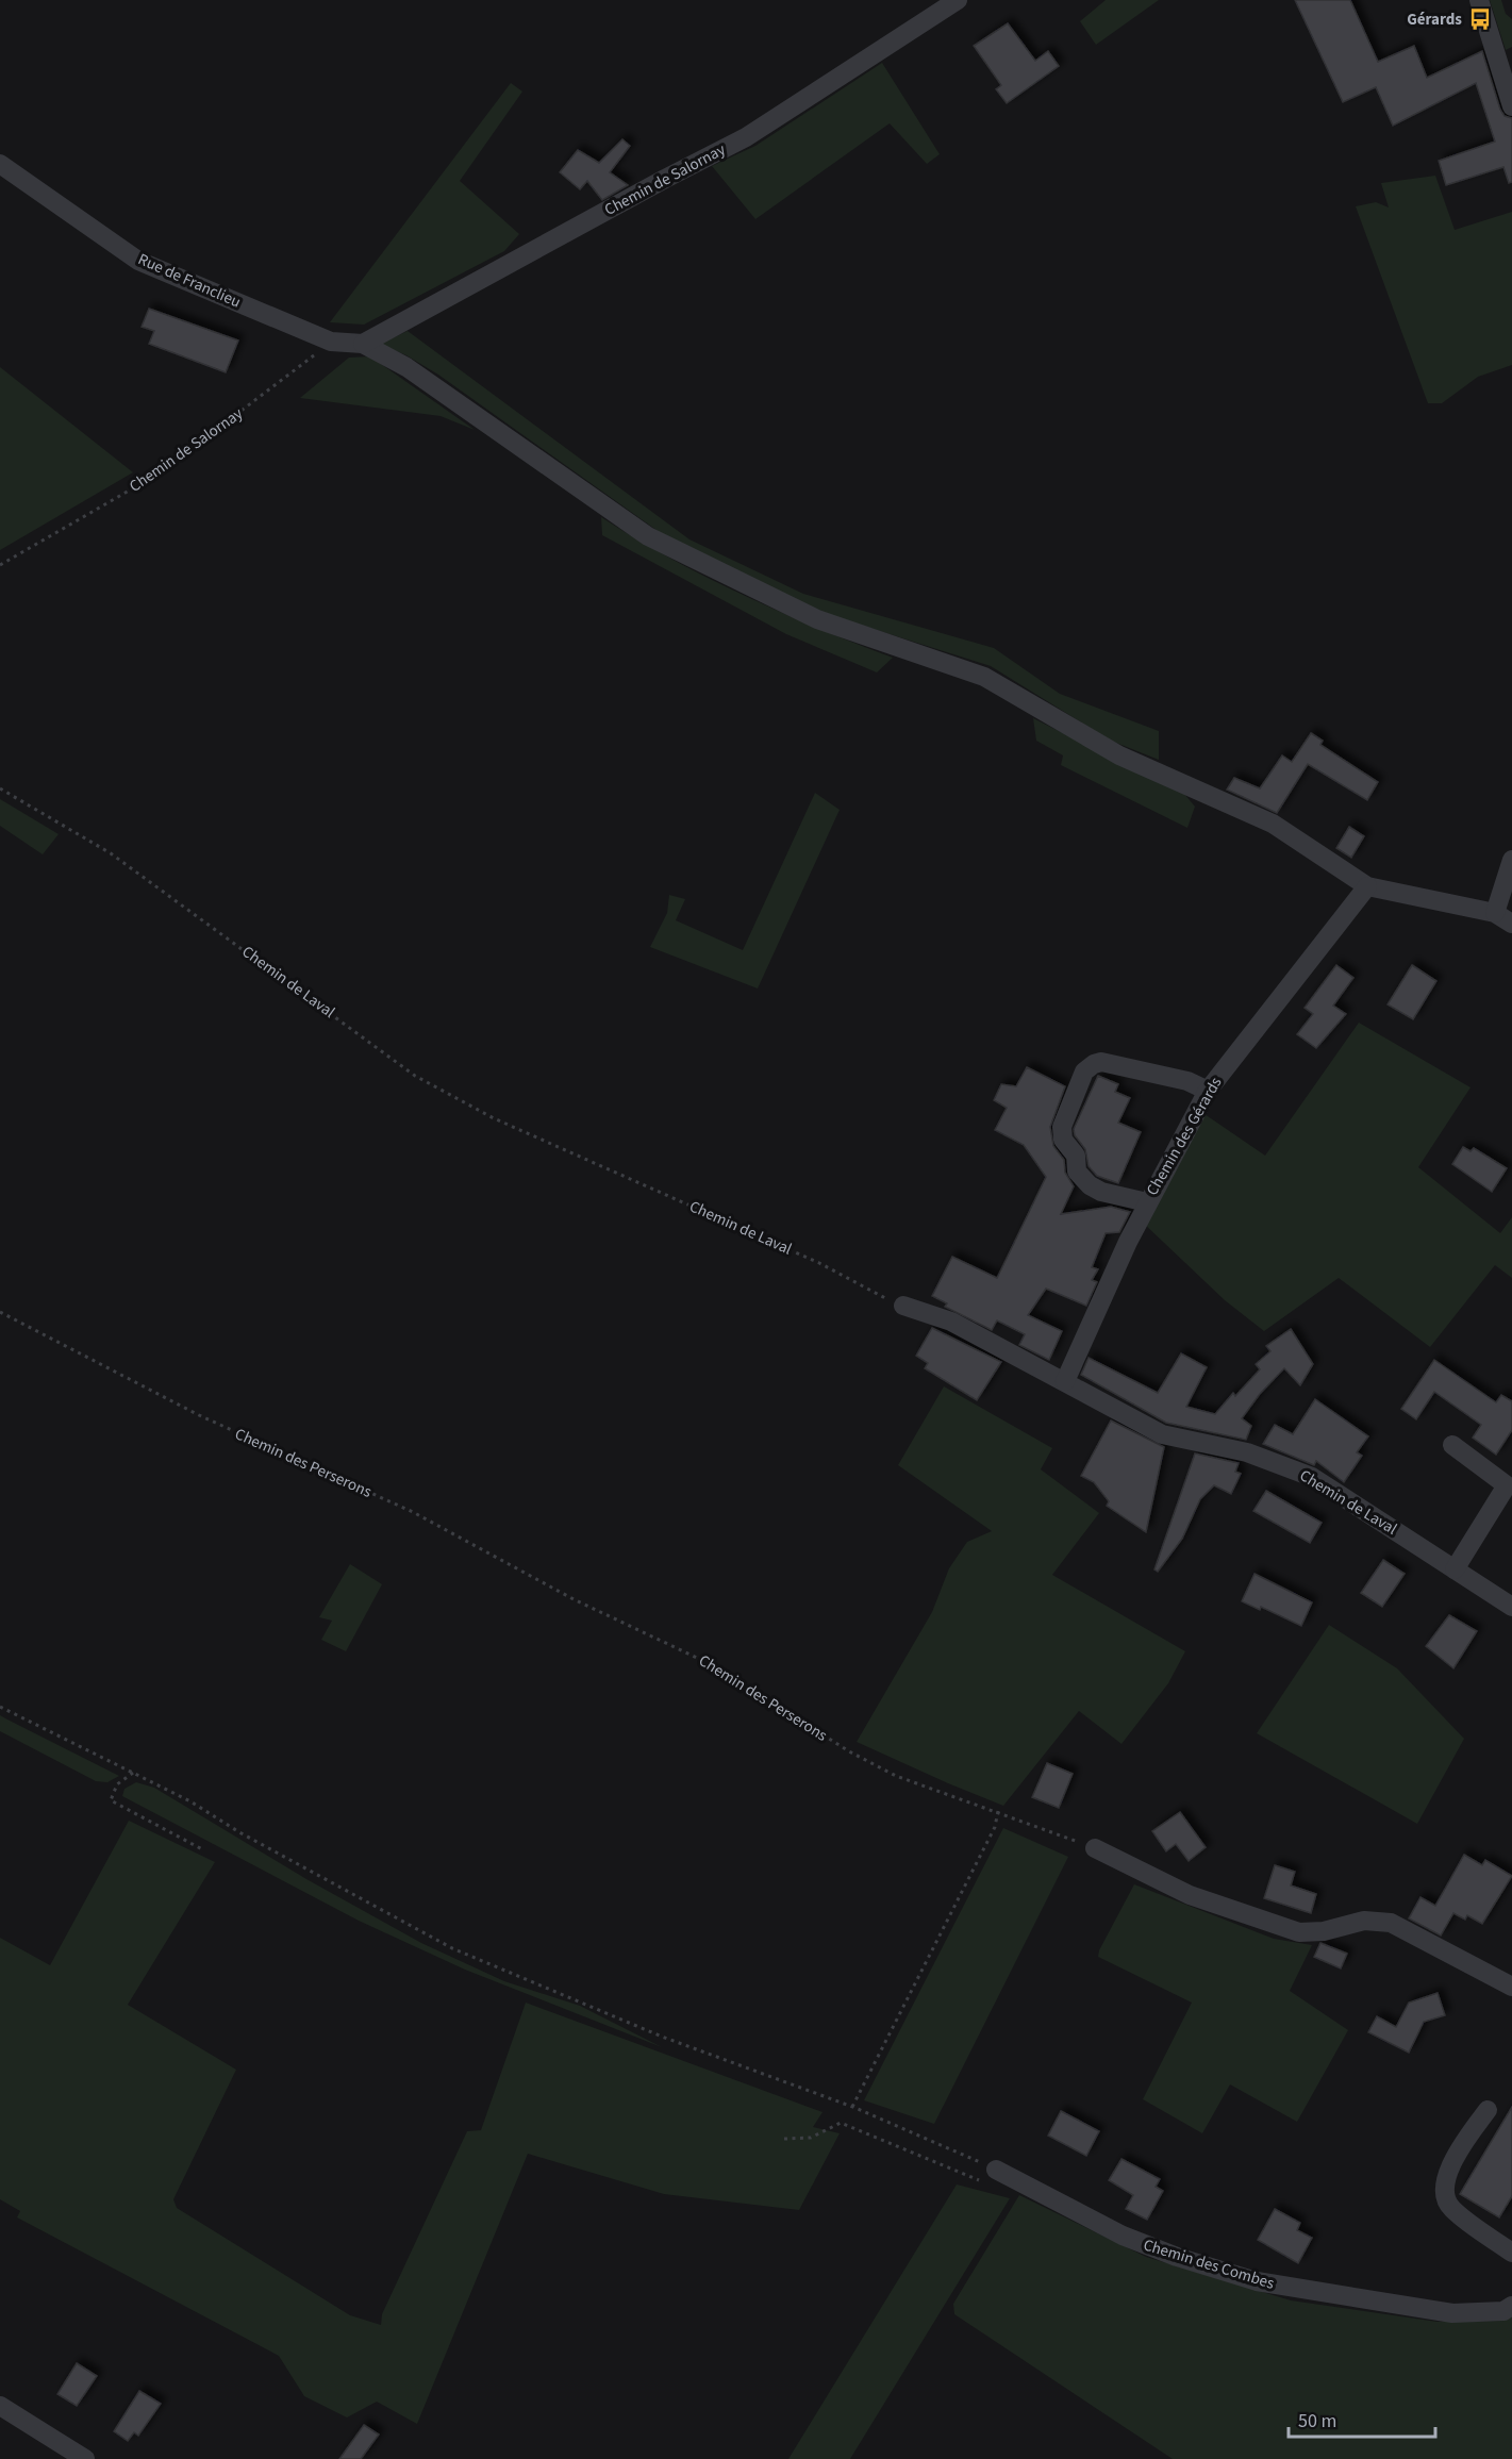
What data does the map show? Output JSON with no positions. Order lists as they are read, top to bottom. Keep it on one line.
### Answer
{"streets":{"street":["Chemin de Salornay","Rue de Franclieu","Chemin de Laval","Chemin des Gérards","Chemin des Combes"],"path":["Chemin des Perserons"]},"crossings":[["Chemin de Salornay","Rue de Franclieu"],["Chemin de Laval","Chemin des Gérards"]],"places":{"bus stop":["Gérards"]},"scale_bar":"50 m"}
